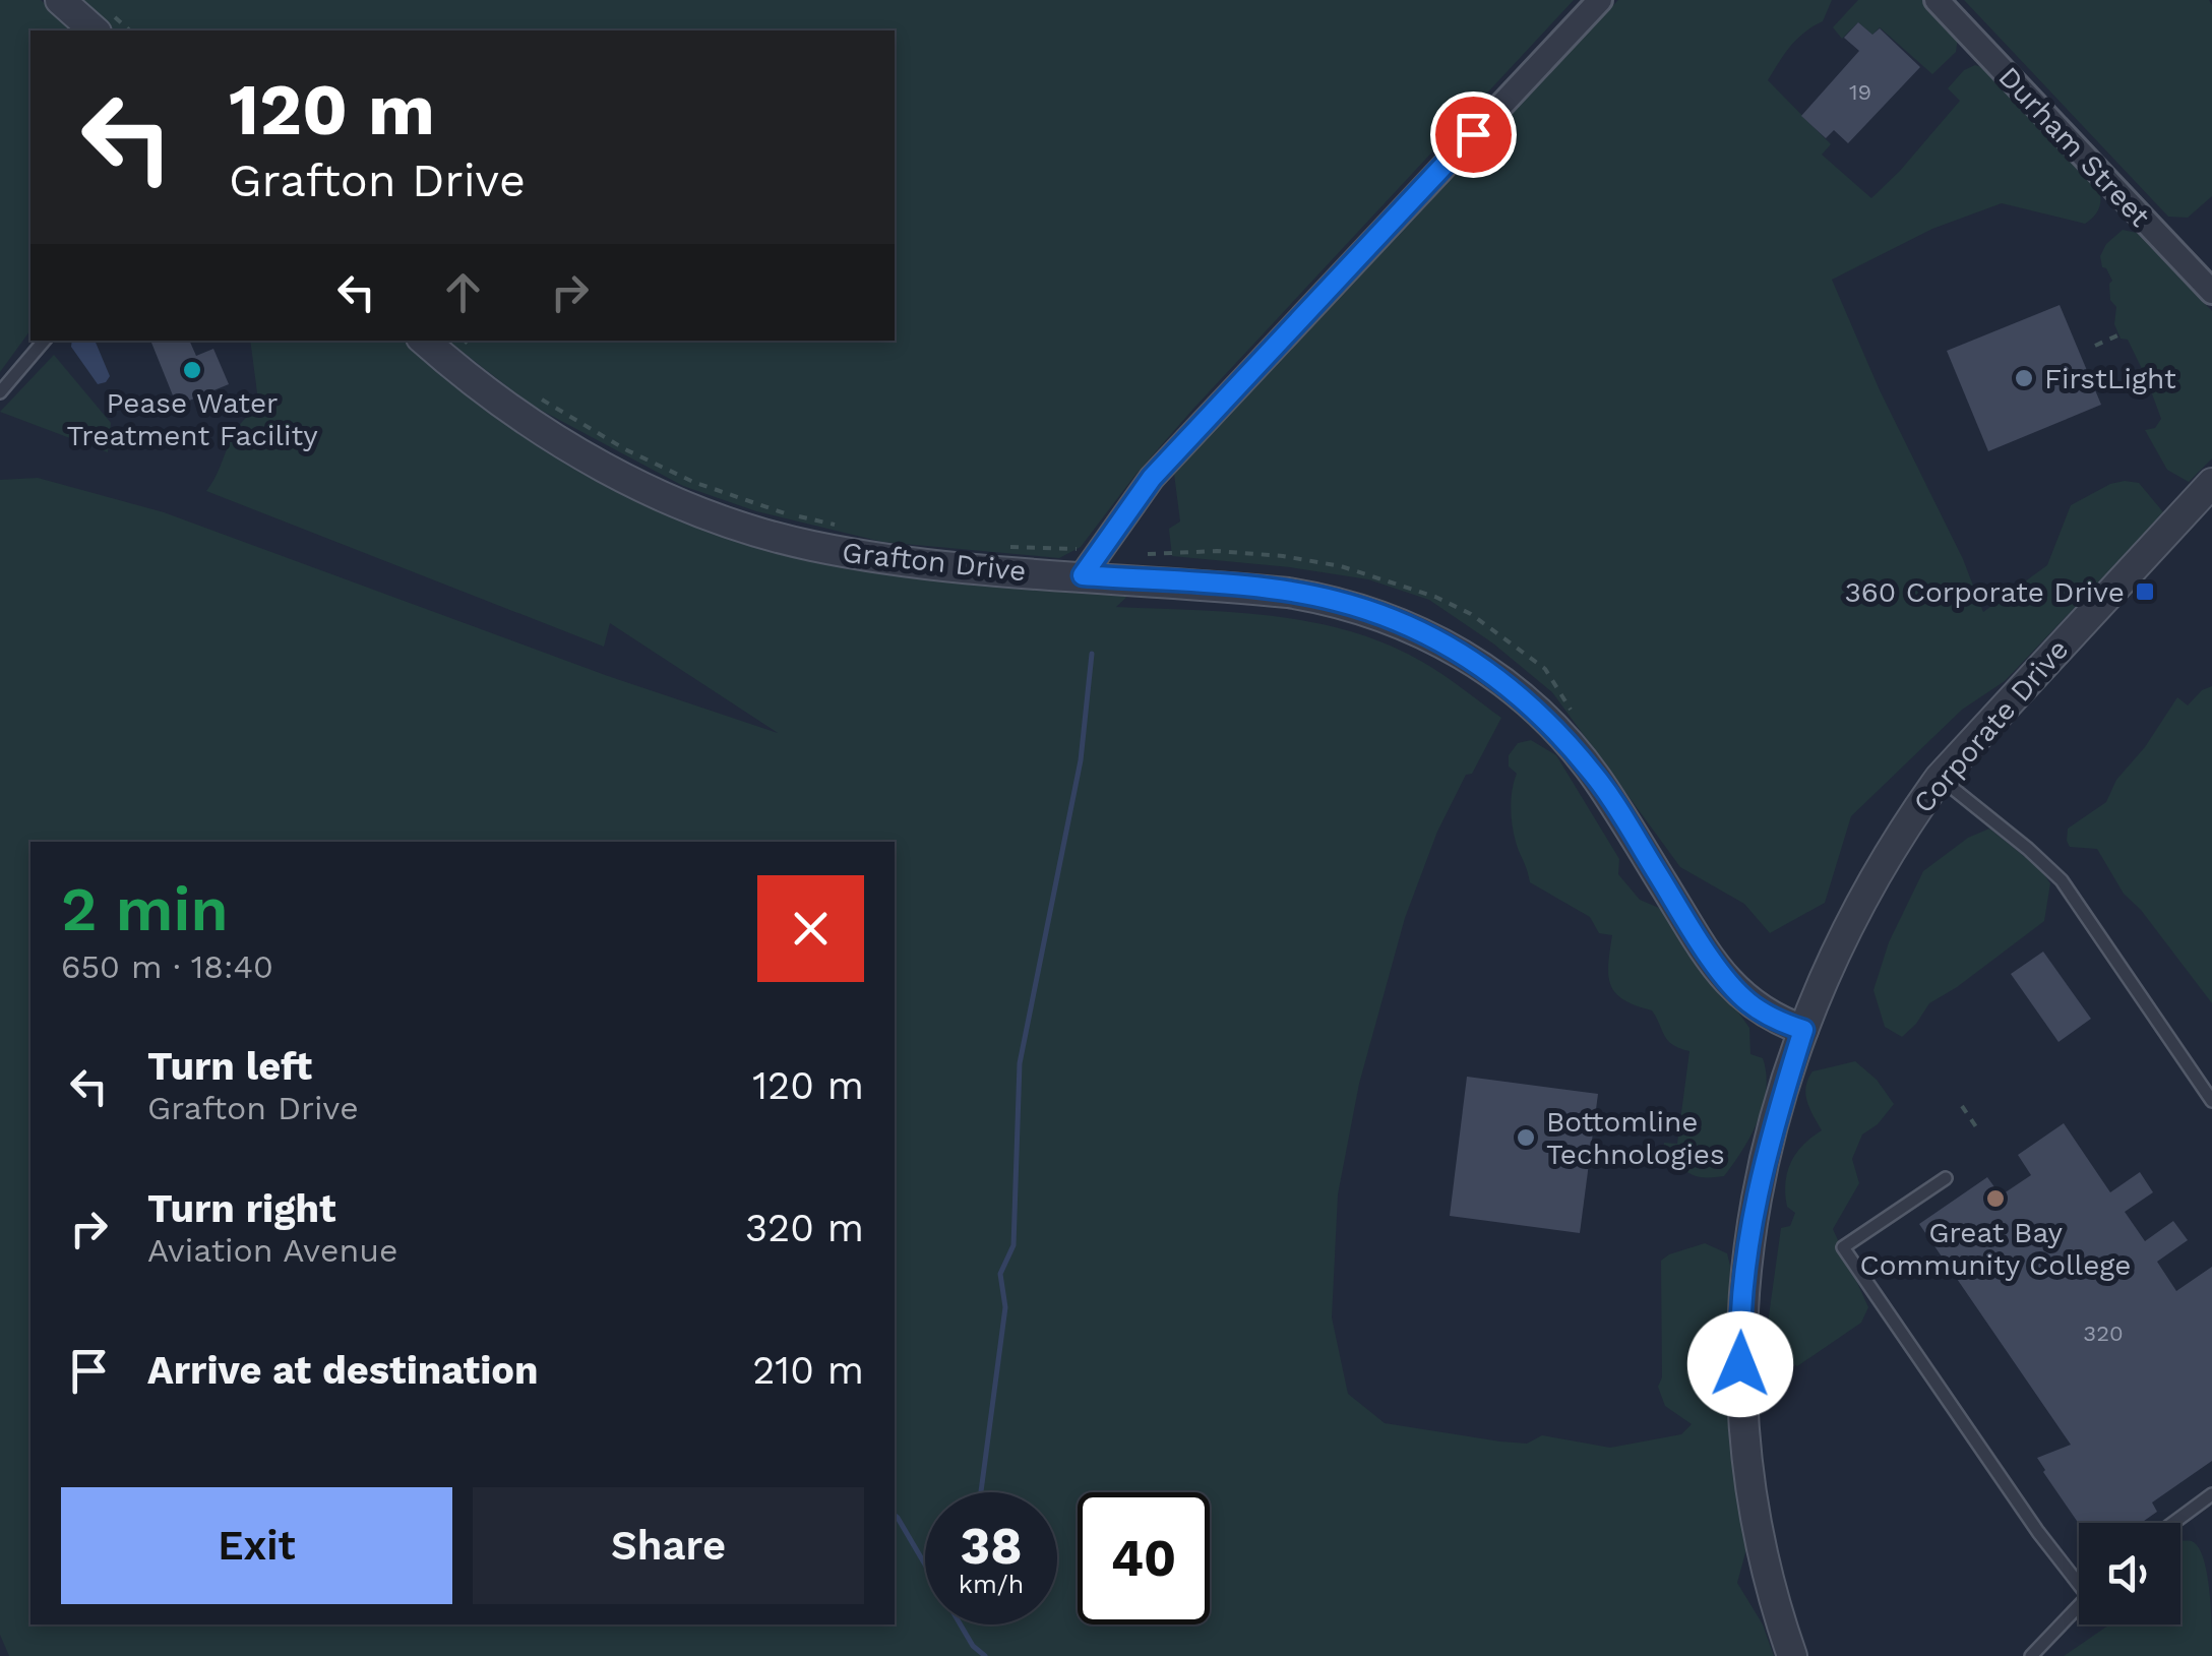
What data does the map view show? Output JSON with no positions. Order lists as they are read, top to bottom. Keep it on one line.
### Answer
{"streets":{"street":["Durham Street","Grafton Drive","Corporate Drive"]},"crossings":[["Grafton Drive","Corporate Drive"]],"places":{"other":["Pease Water Treatment Facility","FirstLight","Bottomline Technologies","Great Bay Community College"],"transit":["360 Corporate Drive"]},"house_numbers":["19","320"],"page":{"turn":["120 m","Grafton Drive"],"heading":["2 min","650 m · 18:40"],"list":[{"name":"Turn left","note":"Grafton Drive","value":"120 m"},{"name":"Turn right","note":"Aviation Avenue","value":"320 m"},{"name":"Arrive at destination","value":"210 m"}],"buttons":["Exit","Share"],"speed":"38 km/h","limit":"40"}}
